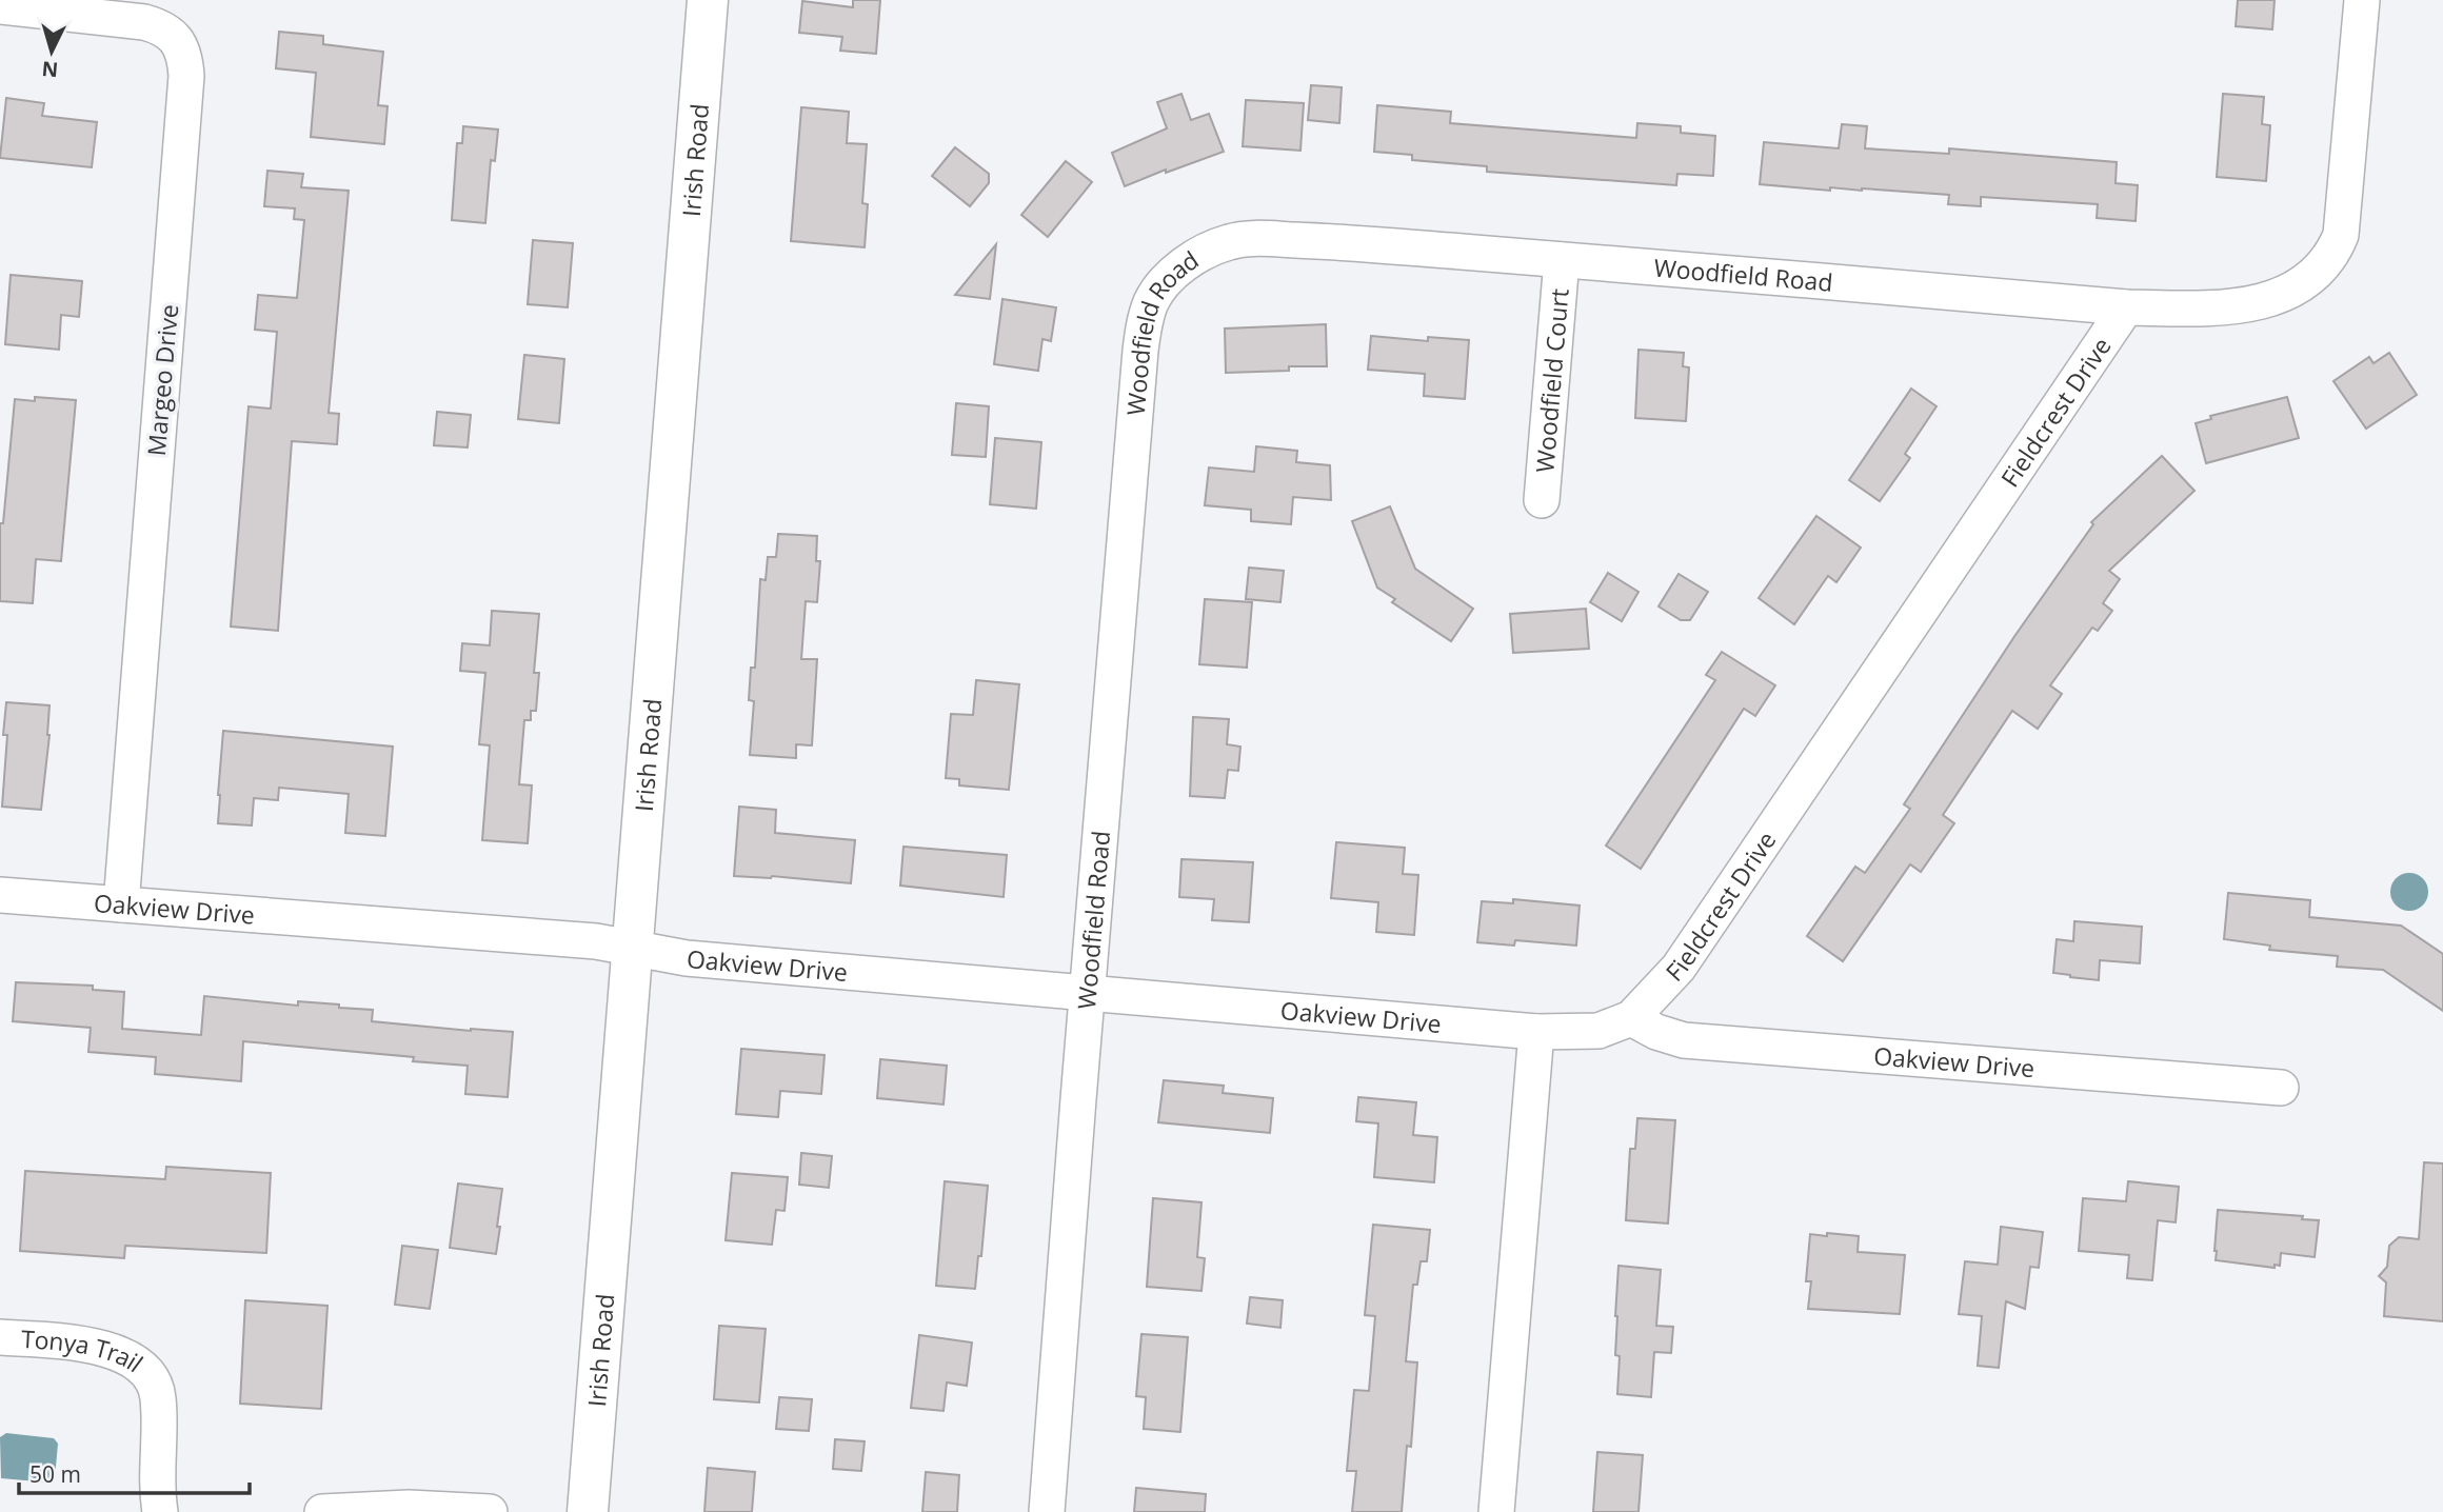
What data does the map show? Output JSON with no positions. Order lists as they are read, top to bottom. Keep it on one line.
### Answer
{"streets":{"street":["Irish Road","Woodfield Road","Margeo Drive","Woodfield Court","Fieldcrest Drive","Oakview Drive","Tonya Trail"]},"crossings":[["Irish Road","Oakview Drive"],["Woodfield Road","Woodfield Court"],["Woodfield Road","Fieldcrest Drive"],["Woodfield Road","Oakview Drive"],["Margeo Drive","Oakview Drive"],["Fieldcrest Drive","Oakview Drive"]],"scale_bar":"50 m","north":"bottom"}
